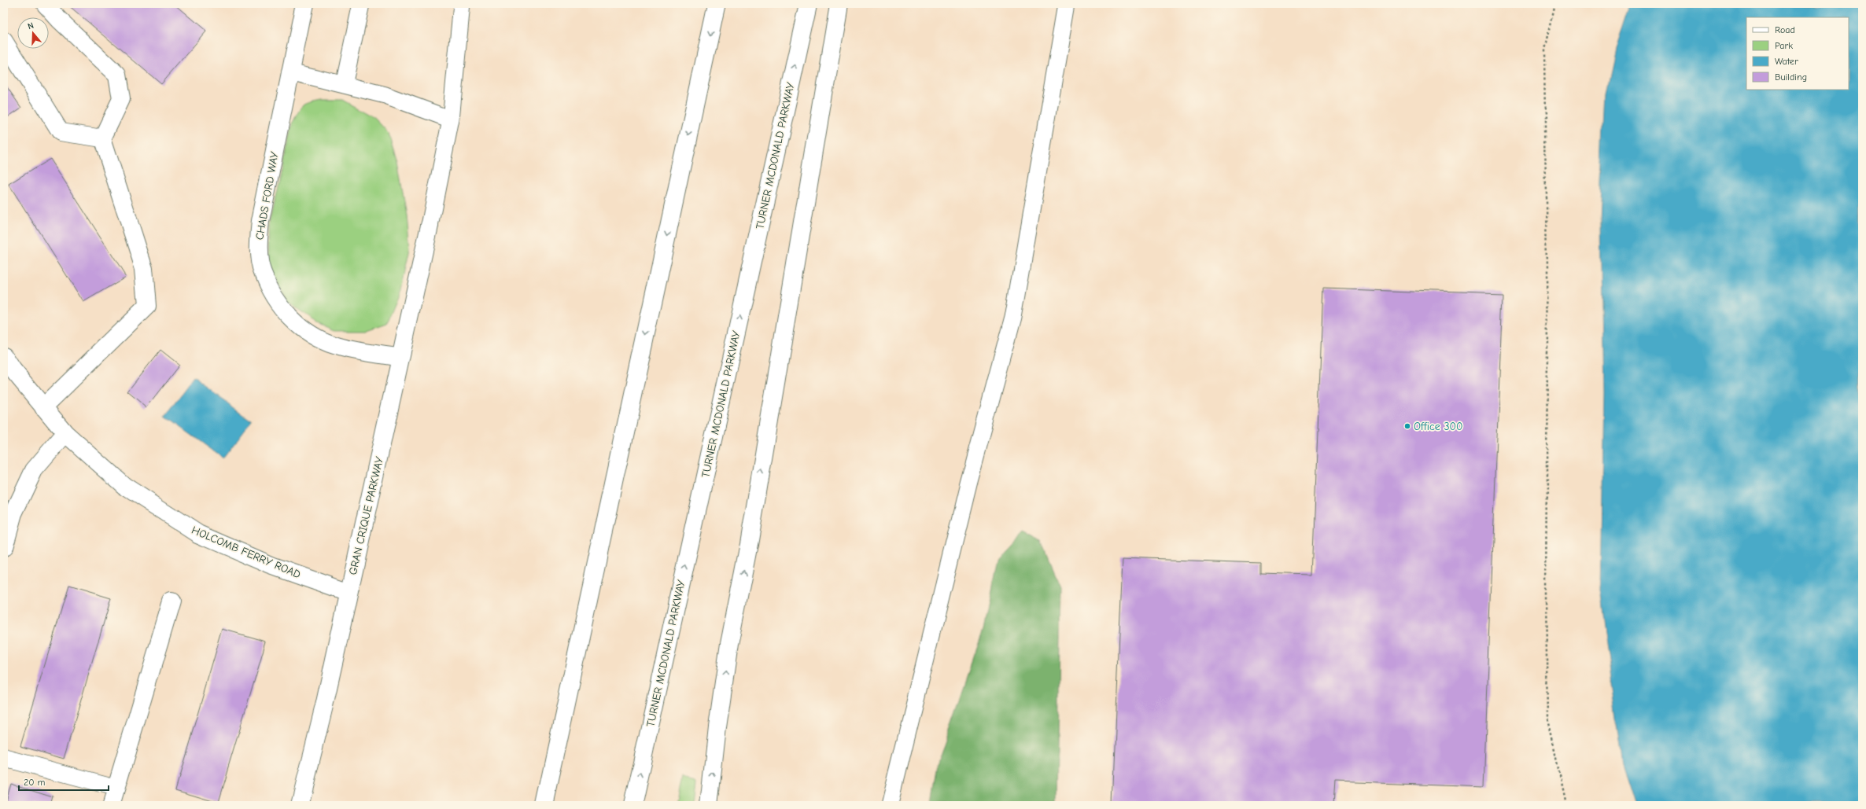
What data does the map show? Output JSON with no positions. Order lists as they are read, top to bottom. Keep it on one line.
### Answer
{"streets":{"main road":["TURNER MCDONALD PARKWAY","CHADS FORD WAY","GRAN CRIQUE PARKWAY","HOLCOMB FERRY ROAD"]},"crossings":[["CHADS FORD WAY","GRAN CRIQUE PARKWAY"],["GRAN CRIQUE PARKWAY","HOLCOMB FERRY ROAD"]],"places":["Office 300"],"legend":["Road","Park","Water","Building"],"scale_bar":"20 m","north":"top"}
